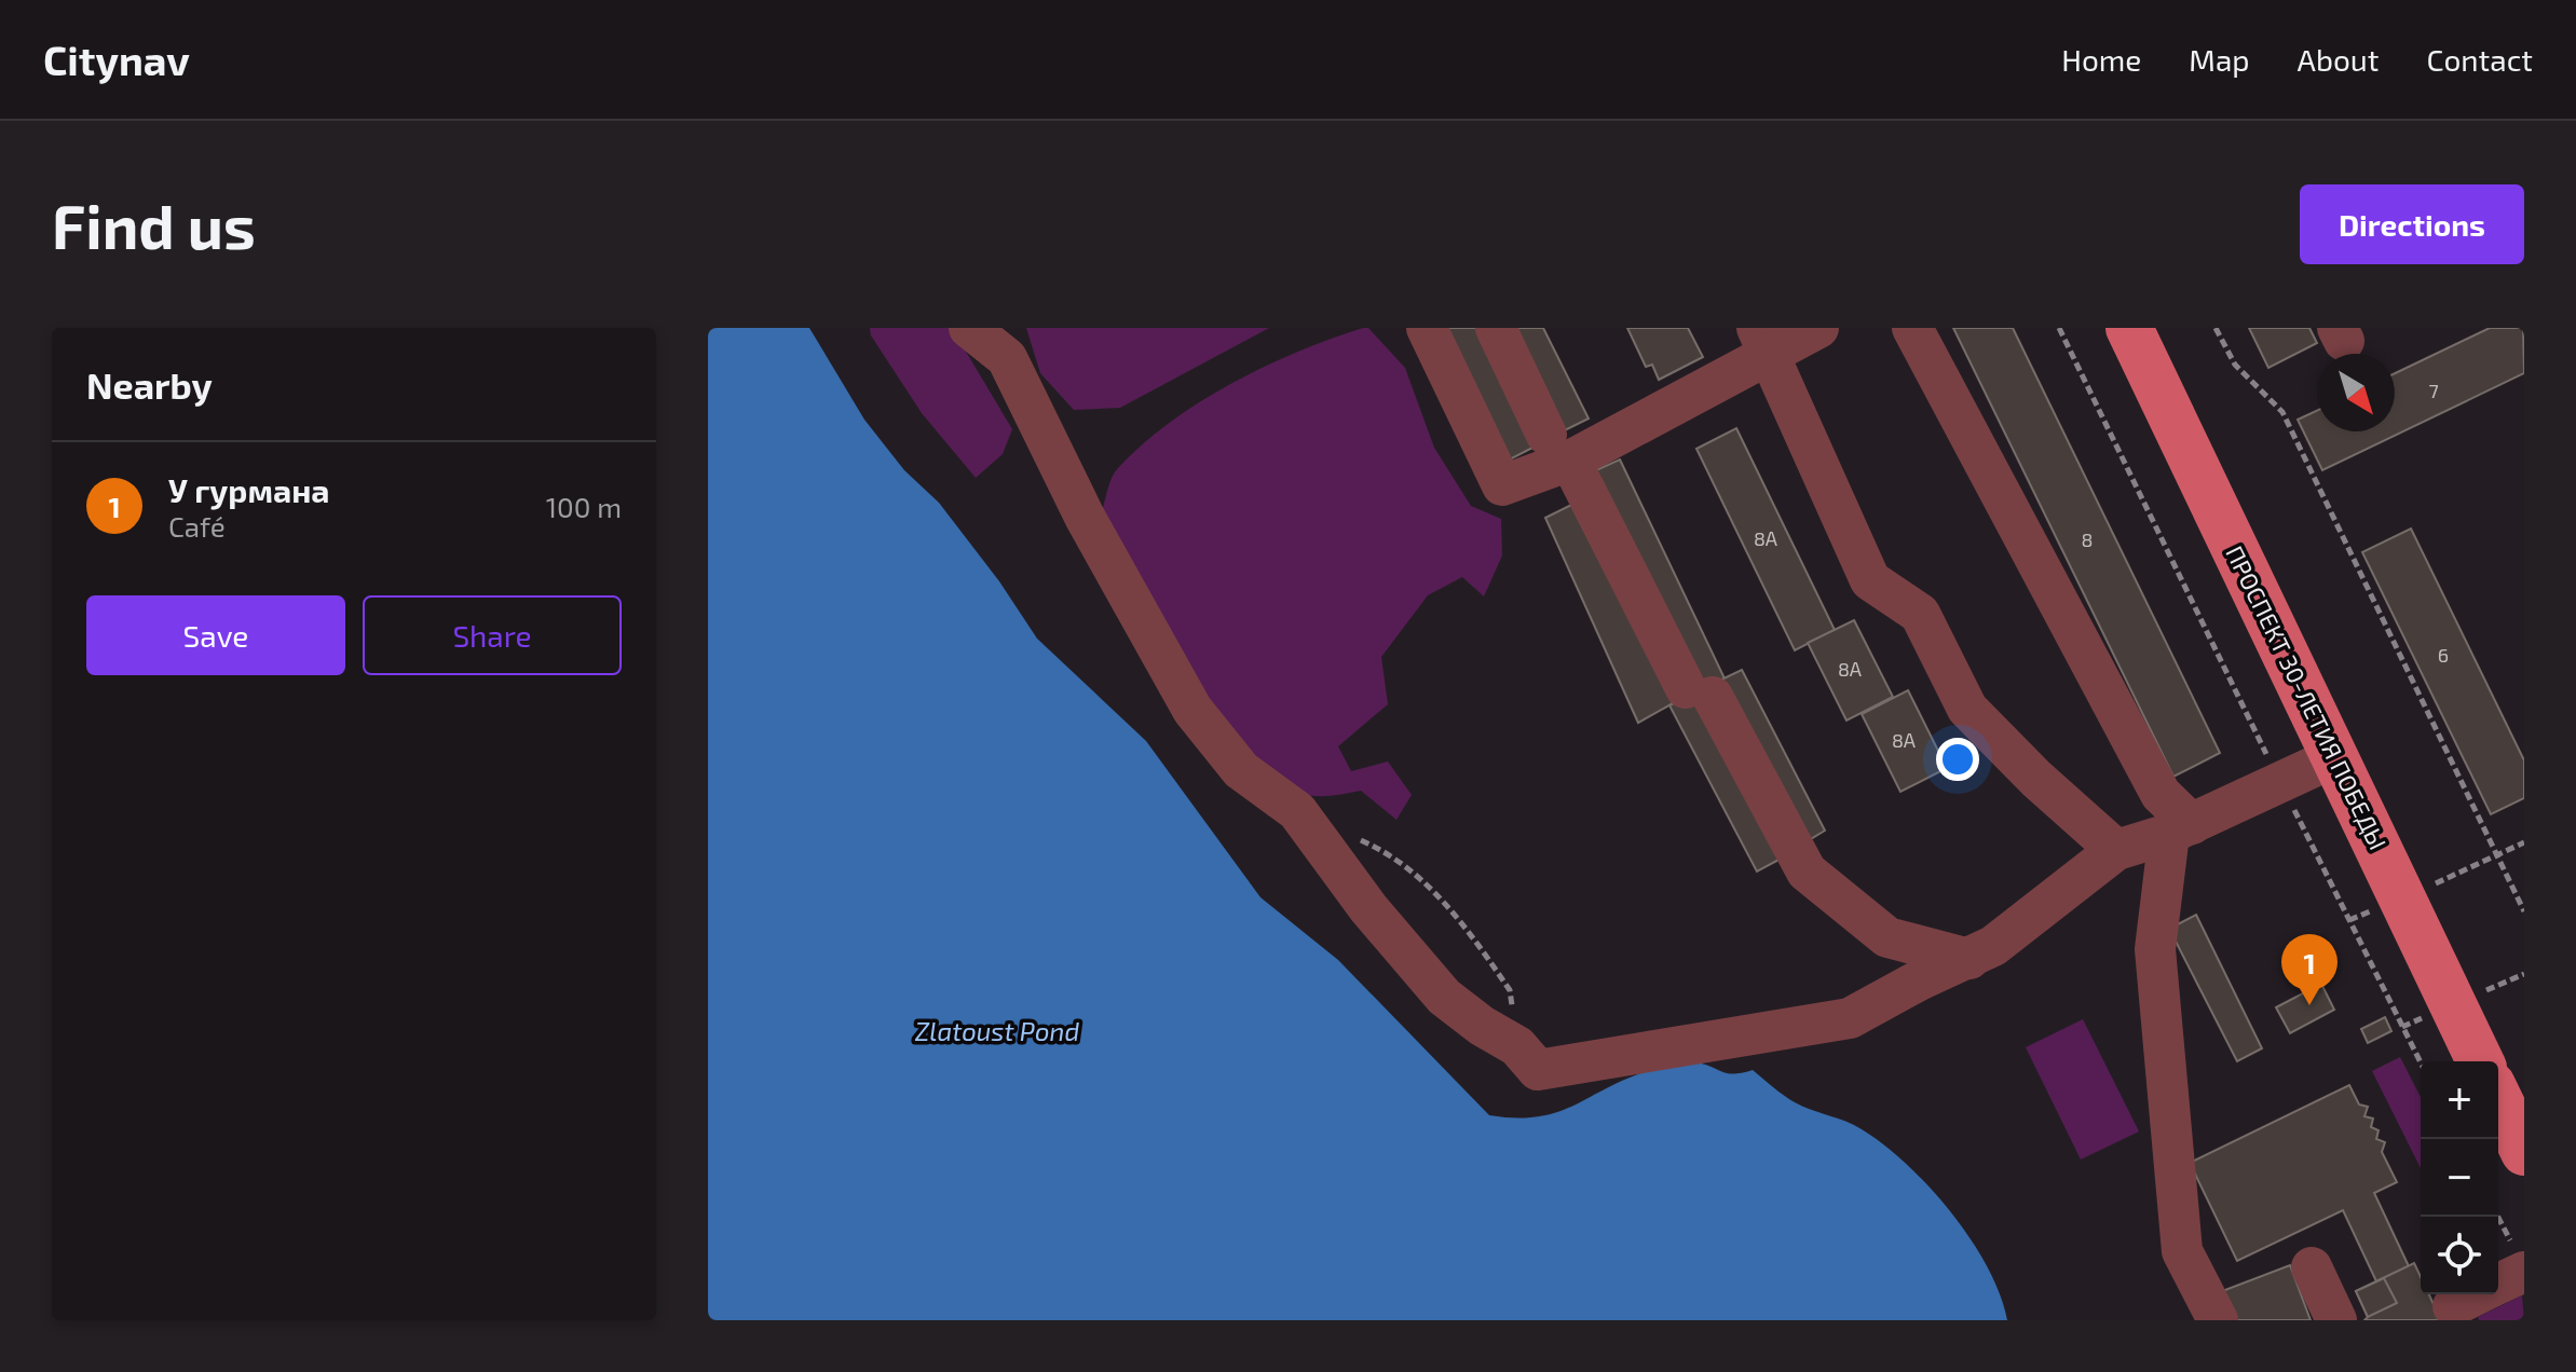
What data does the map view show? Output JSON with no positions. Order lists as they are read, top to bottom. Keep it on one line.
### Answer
{"streets":{"main road":["ПРОСПЕКТ 30-ЛЕТИЯ ПОБЕДЫ"]},"water":["Zlatoust Pond"],"house_numbers":["7","8А","8","6","8А","8А"],"north":"bottom right","page":{"header":"Citynav","nav":["Home","Map","About","Contact"],"buttons":["Directions",["Save","Share"]],"title":"Find us","heading":"Nearby","list":[{"mark":"1","name":"У гурмана","note":"Café","value":"100 m"}],"pins":"1","map_buttons":["+","−"]}}
